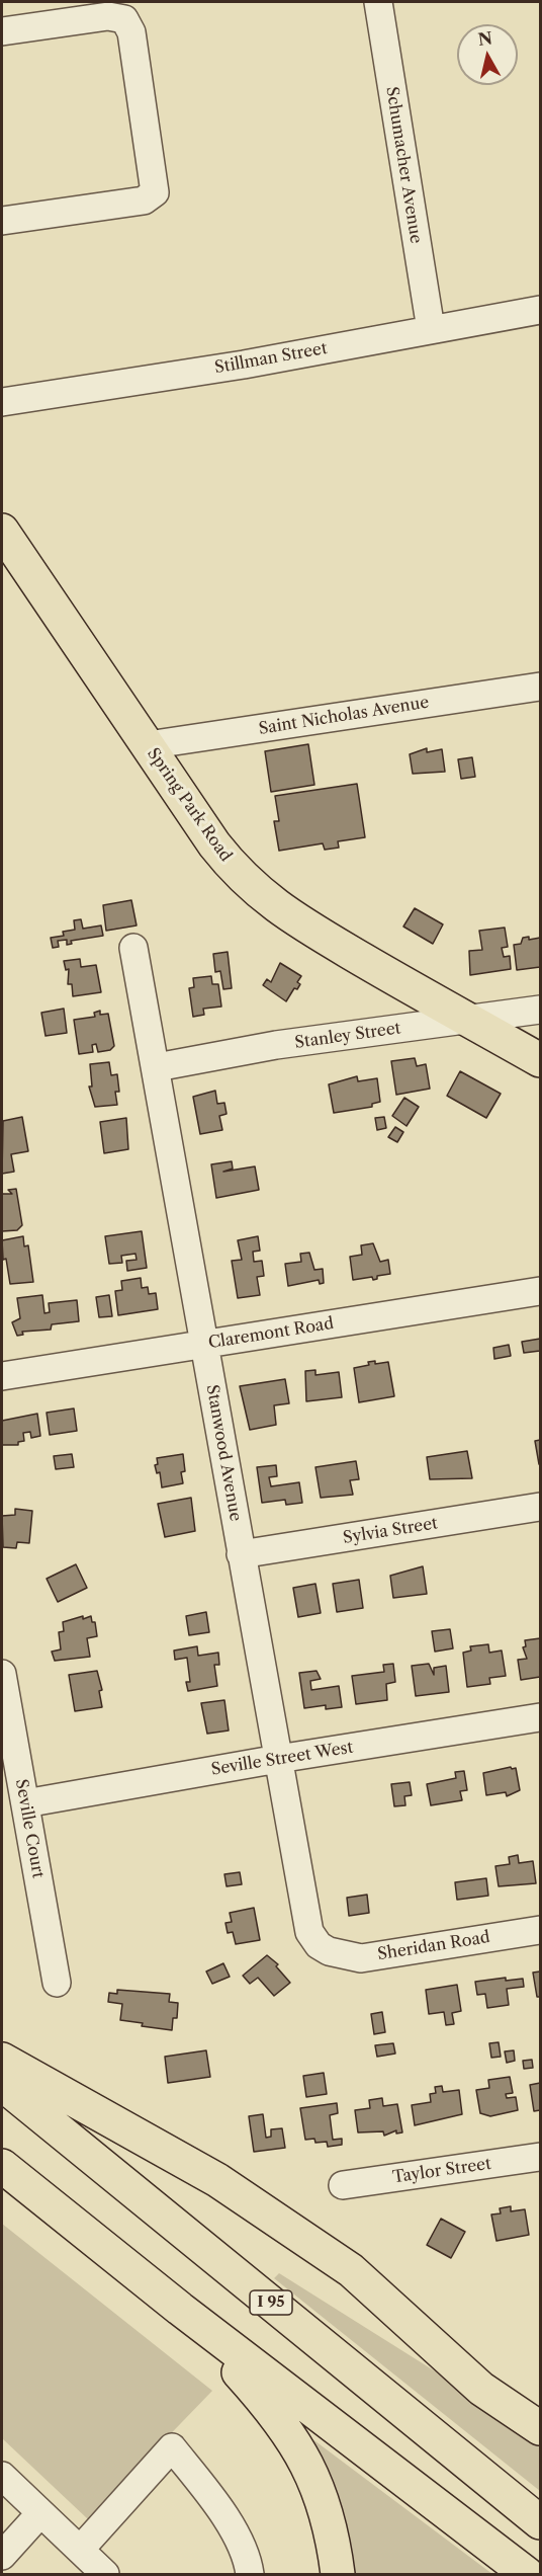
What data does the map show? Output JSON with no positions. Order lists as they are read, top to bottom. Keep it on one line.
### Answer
{"streets":{"main road":["Spring Park Road","I 95"],"street":["Schumacher Avenue","Stillman Street","Saint Nicholas Avenue","Stanley Street","Claremont Road","Stanwood Avenue","Sylvia Street","Seville Street West","Seville Court","Sheridan Road","Taylor Street"]},"crossings":[["Schumacher Avenue","Stillman Street"],["Saint Nicholas Avenue","Spring Park Road"],["Spring Park Road","Stanley Street"],["Stanley Street","Stanwood Avenue"],["Claremont Road","Stanwood Avenue"],["Stanwood Avenue","Sylvia Street"],["Stanwood Avenue","Seville Street West"],["Stanwood Avenue","Sheridan Road"],["Seville Street West","Seville Court"]],"north":"top"}
